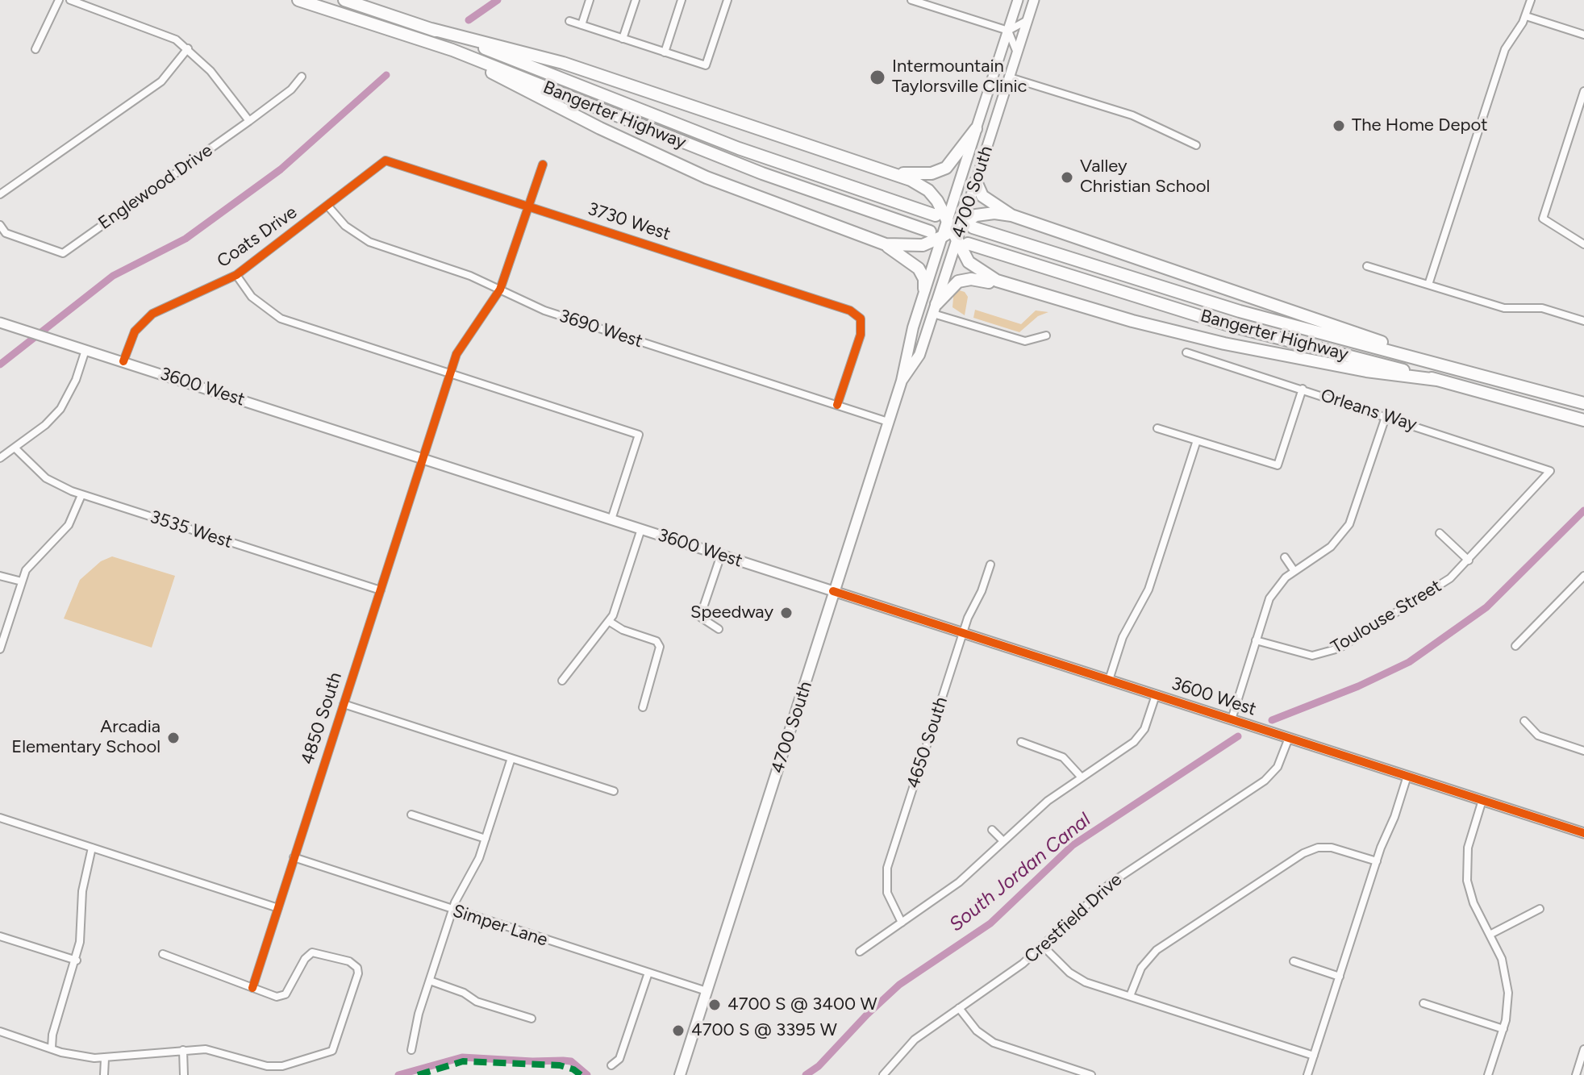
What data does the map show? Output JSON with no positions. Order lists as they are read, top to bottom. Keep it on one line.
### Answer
{"streets":{"highway":["Bangerter Highway"],"main road":["4700 South"],"street":["Englewood Drive","3730 West","Coats Drive","3690 West","3600 West","Orleans Way","3535 West","Toulouse Street","4850 South","4650 South","Crestfield Drive","Simper Lane"]},"crossings":[["Bangerter Highway","4700 South"],["4700 South","3690 West"],["4700 South","3600 West"],["4700 South","Simper Lane"],["3730 West","Coats Drive"],["3730 West","3690 West"],["3730 West","4850 South"],["Coats Drive","3690 West"],["Coats Drive","3600 West"],["3690 West","4850 South"],["3600 West","4850 South"],["3600 West","4650 South"],["3600 West","Crestfield Drive"],["Orleans Way","Toulouse Street"],["3535 West","4850 South"],["4850 South","Simper Lane"]],"water":["South Jordan Canal"],"places":["Intermountain Taylorsville Clinic","The Home Depot","Valley Christian School","Speedway","Arcadia Elementary School","4700 S @ 3400 W","4700 S @ 3395 W"]}
